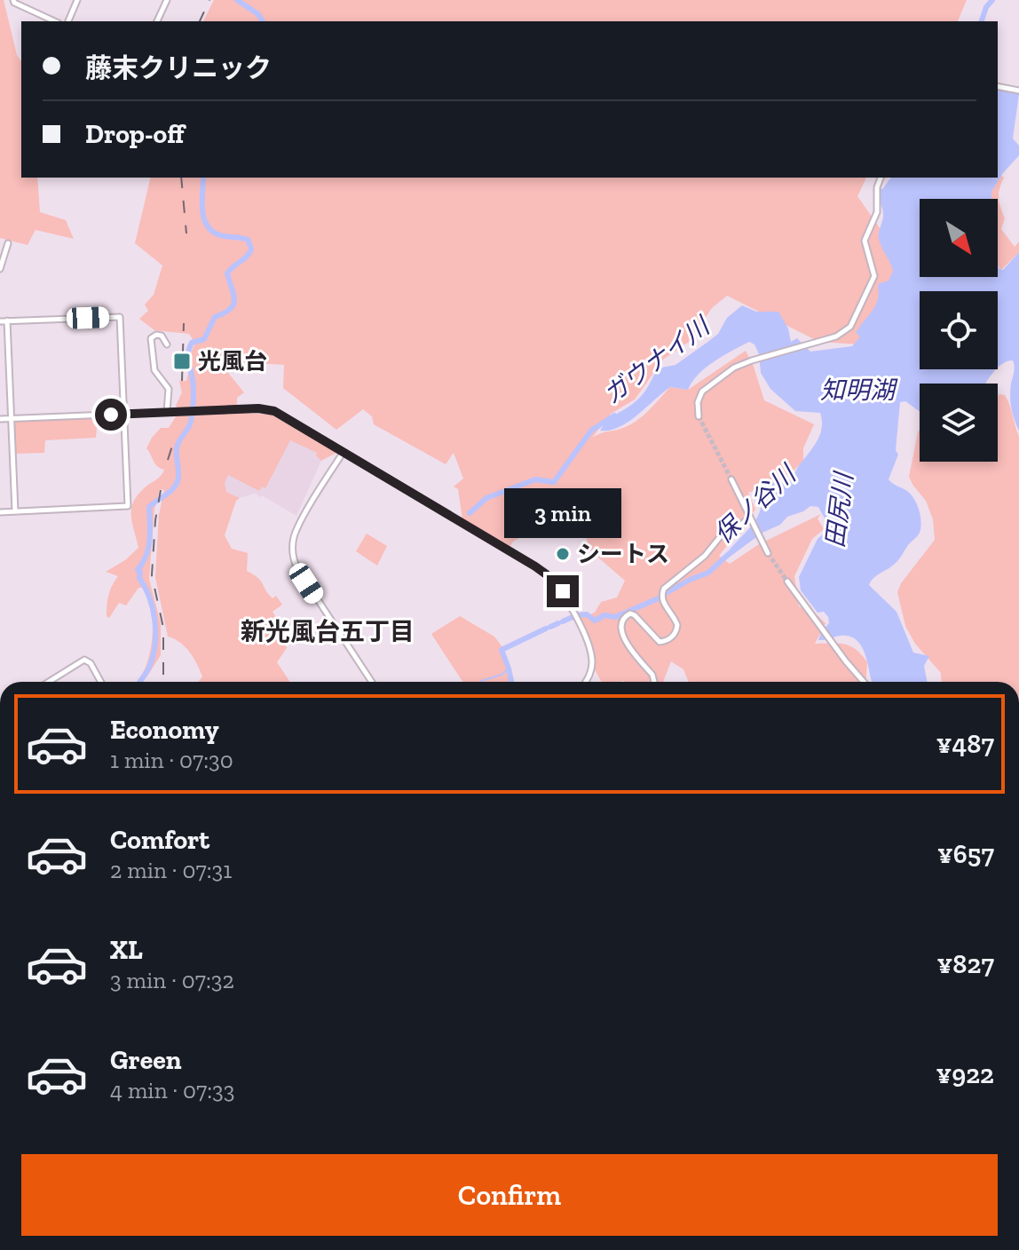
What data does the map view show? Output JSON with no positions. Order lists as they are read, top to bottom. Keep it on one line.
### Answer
{"districts":["新光風台五丁目"],"water":["ガウナイ川","知明湖","保ノ谷川","田尻川"],"places":{"transit":["光風台"],"other":["シートス"]},"north":"bottom right","page":{"banner":["藤末クリニック","Drop-off"],"bubble":"3 min","list":[{"name":"Economy","note":"1 min · 07:30","value":"¥487"},{"name":"Comfort","note":"2 min · 07:31","value":"¥657"},{"name":"XL","note":"3 min · 07:32","value":"¥827"},{"name":"Green","note":"4 min · 07:33","value":"¥922"}],"buttons":"Confirm"}}
